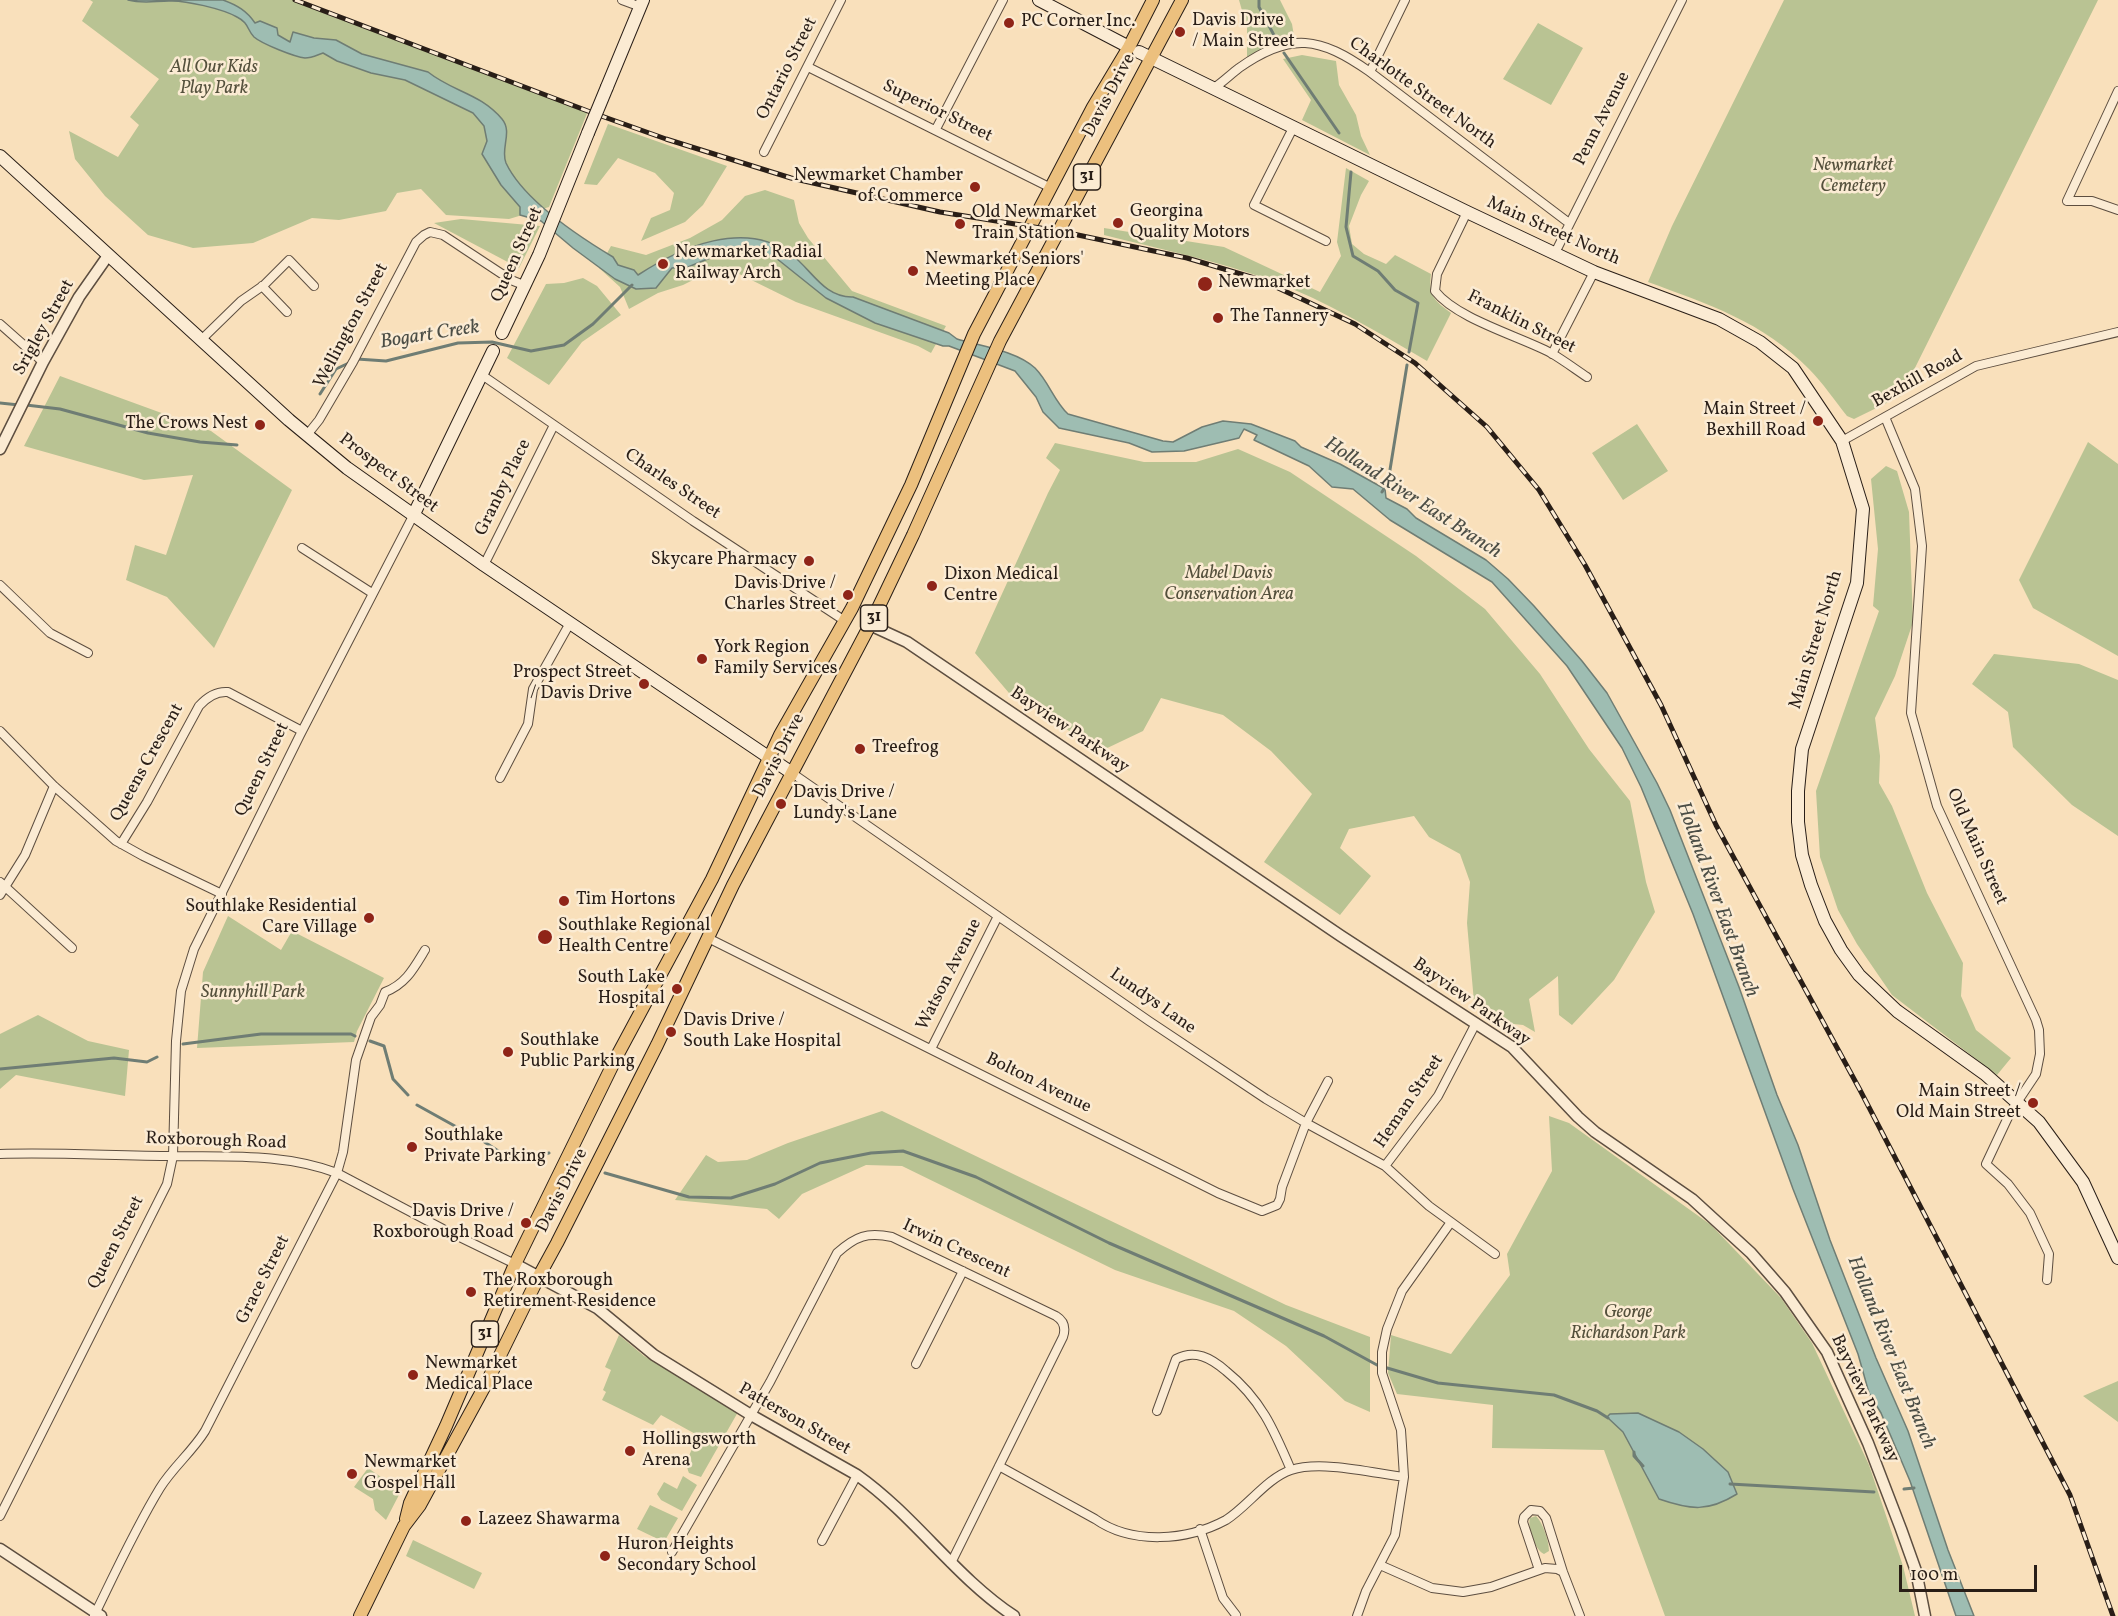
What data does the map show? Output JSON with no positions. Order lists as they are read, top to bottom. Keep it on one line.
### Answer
{"streets":{"main road":["Davis Drive","31","Main Street North","Queen Street","Prospect Street"],"street":["Ontario Street","Charlotte Street North","Superior Street","Penn Avenue","Franklin Street","Wellington Street","Srigley Street","Bexhill Road","Charles Street","Granby Place","Bayview Parkway","Queens Crescent","Old Main Street","Watson Avenue","Lundys Lane","Bolton Avenue","Heman Street","Roxborough Road","Irwin Crescent","Grace Street","Patterson Street"]},"crossings":[["Ontario Street","Superior Street"],["Charlotte Street North","Penn Avenue"],["Charlotte Street North","Main Street North"],["Davis Drive","Superior Street"],["Davis Drive","Main Street North"],["Davis Drive","Prospect Street"],["Davis Drive","Charles Street"],["Davis Drive","Bayview Parkway"],["Davis Drive","Lundys Lane"],["Davis Drive","Bolton Avenue"],["Davis Drive","Roxborough Road"],["Davis Drive","Patterson Street"],["Penn Avenue","Main Street North"],["Main Street North","Franklin Street"],["Main Street North","Bexhill Road"],["Main Street North","Old Main Street"],["Queen Street","Wellington Street"],["Queen Street","Prospect Street"],["Queen Street","Charles Street"],["Queen Street","Queens Crescent"],["Queen Street","Roxborough Road"],["Wellington Street","Prospect Street"],["Srigley Street","Prospect Street"],["Bexhill Road","Old Main Street"],["Prospect Street","Granby Place"],["Prospect Street","Lundys Lane"],["Charles Street","Granby Place"],["Bayview Parkway","Heman Street"],["Watson Avenue","Lundys Lane"],["Watson Avenue","Bolton Avenue"],["Lundys Lane","Bolton Avenue"],["Lundys Lane","Heman Street"],["Roxborough Road","Grace Street"],["Roxborough Road","Patterson Street"],["Irwin Crescent","Patterson Street"]],"water":["Bogart Creek","Holland River East Branch"],"parks":["All Our Kids Play Park","Newmarket Cemetery","Mabel Davis Conservation Area","Sunnyhill Park","George Richardson Park"],"places":["PC Corner Inc.","Davis Drive / Main Street","Newmarket Chamber of Commerce","Georgina Quality Motors","Old Newmarket Train Station","Newmarket Radial Railway Arch","Newmarket Seniors' Meeting Place","Newmarket","The Tannery","Main Street / Bexhill Road","The Crows Nest","Skycare Pharmacy","Dixon Medical Centre","Davis Drive / Charles Street","York Region Family Services","Prospect Street / Davis Drive","Treefrog","Davis Drive / Lundy's Lane","Tim Hortons","Southlake Residential Care Village","Southlake Regional Health Centre","South Lake Hospital","Davis Drive / South Lake Hospital","Southlake Public Parking","Main Street / Old Main Street","Southlake Private Parking","Davis Drive / Roxborough Road","The Roxborough Retirement Residence","Newmarket Medical Place","Hollingsworth Arena","Newmarket Gospel Hall","Lazeez Shawarma","Huron Heights Secondary School"],"scale_bar":"100 m"}
